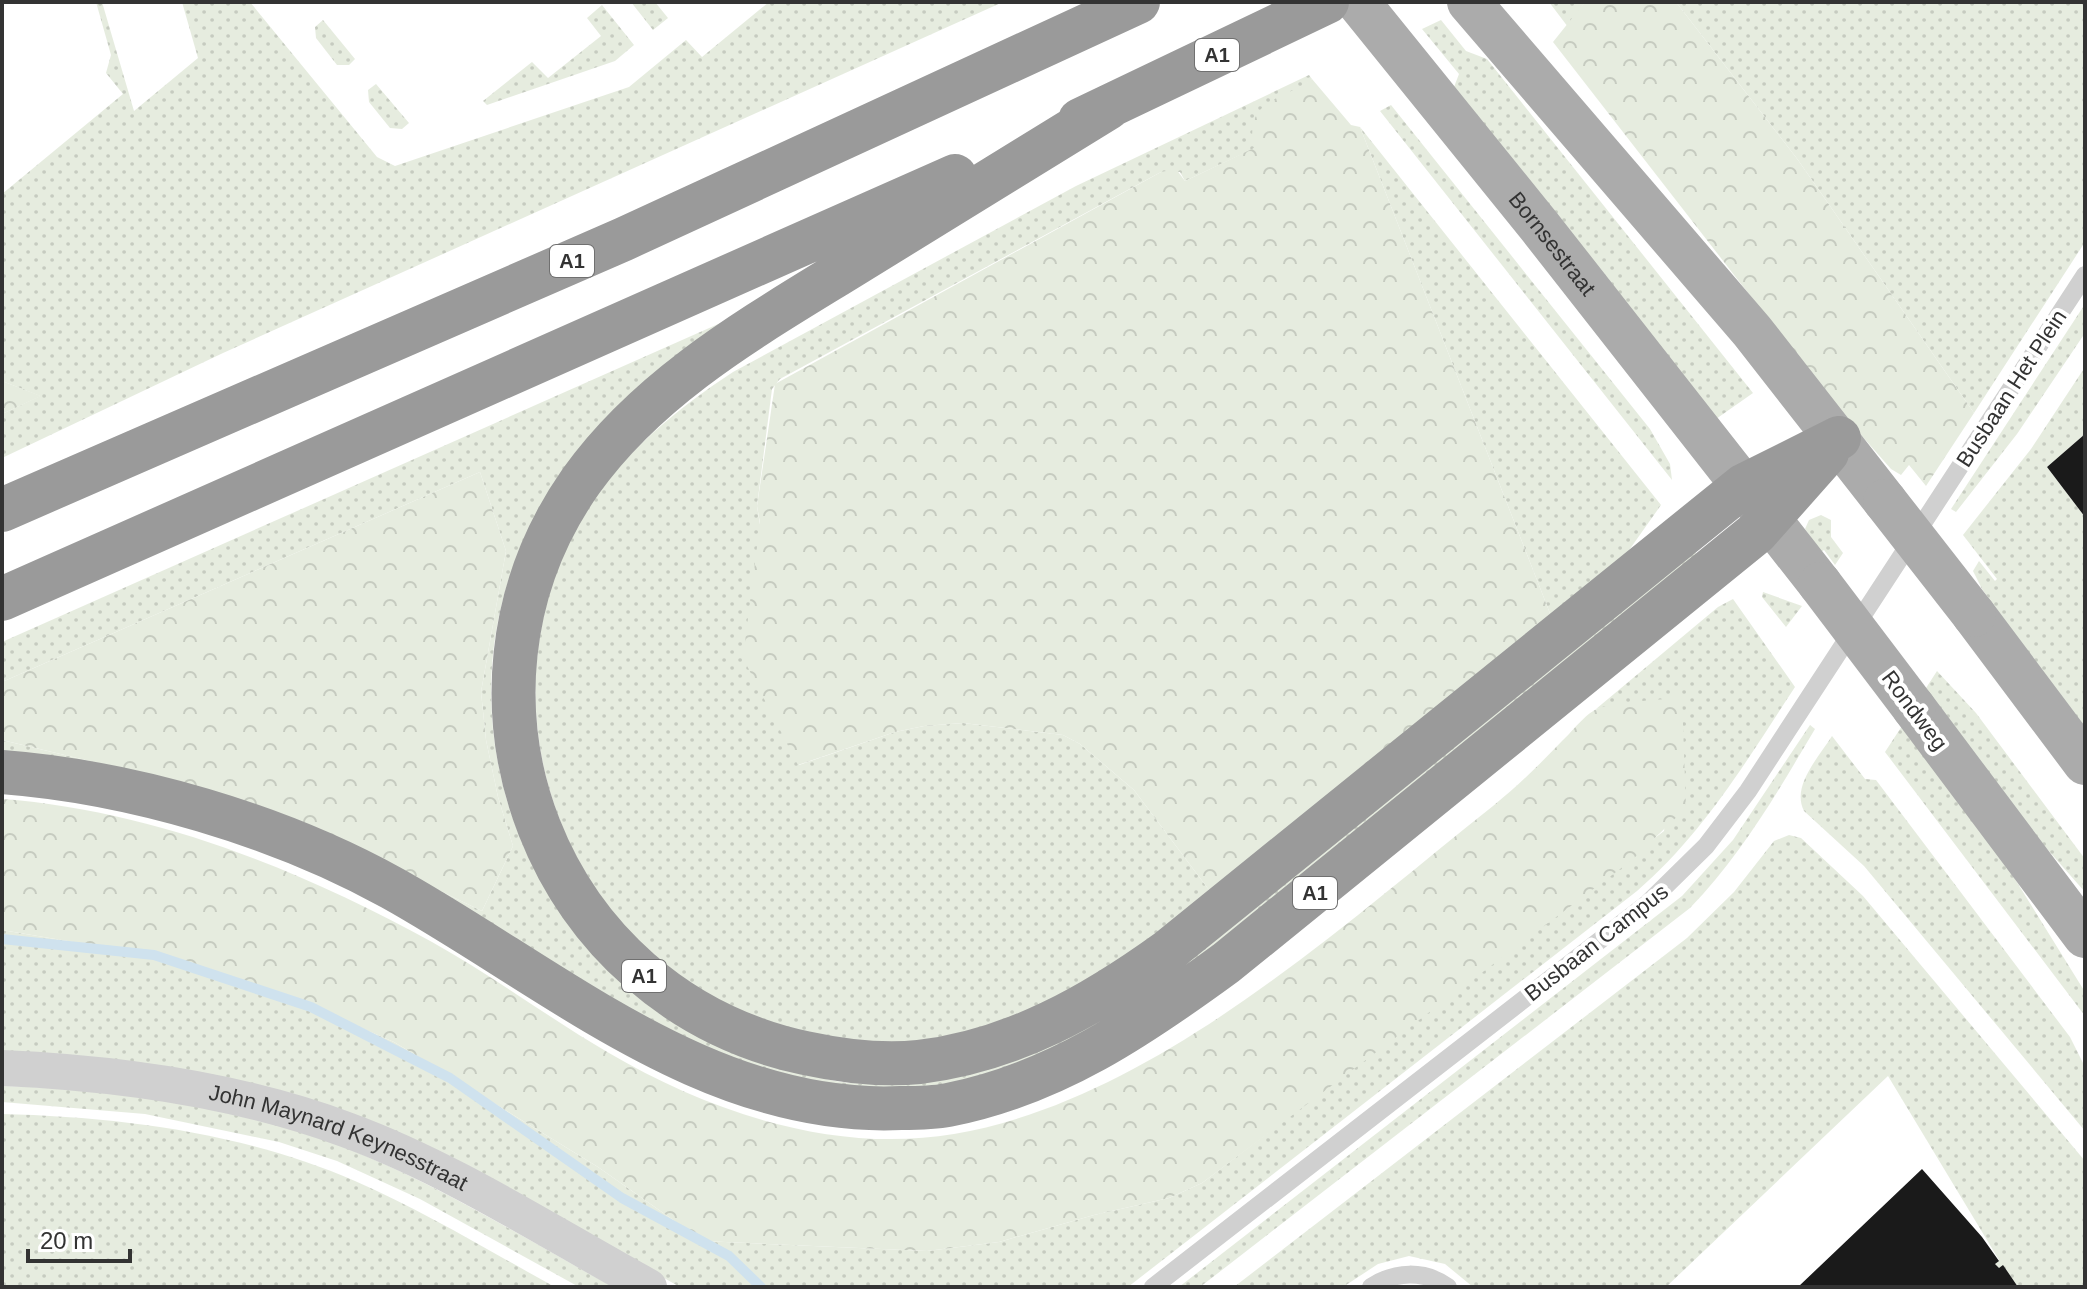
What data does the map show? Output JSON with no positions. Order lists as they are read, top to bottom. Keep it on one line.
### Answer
{"streets":{"highway":["A1"],"main road":["Bornsestraat","Rondweg"],"street":["John Maynard Keynesstraat"],"lane":["Busbaan Het Plein","Busbaan Campus"]},"crossings":[["A1","Bornsestraat"],["A1","Rondweg"],["Bornsestraat","Rondweg"],["Busbaan Het Plein","Busbaan Campus"]],"scale_bar":"20 m"}
